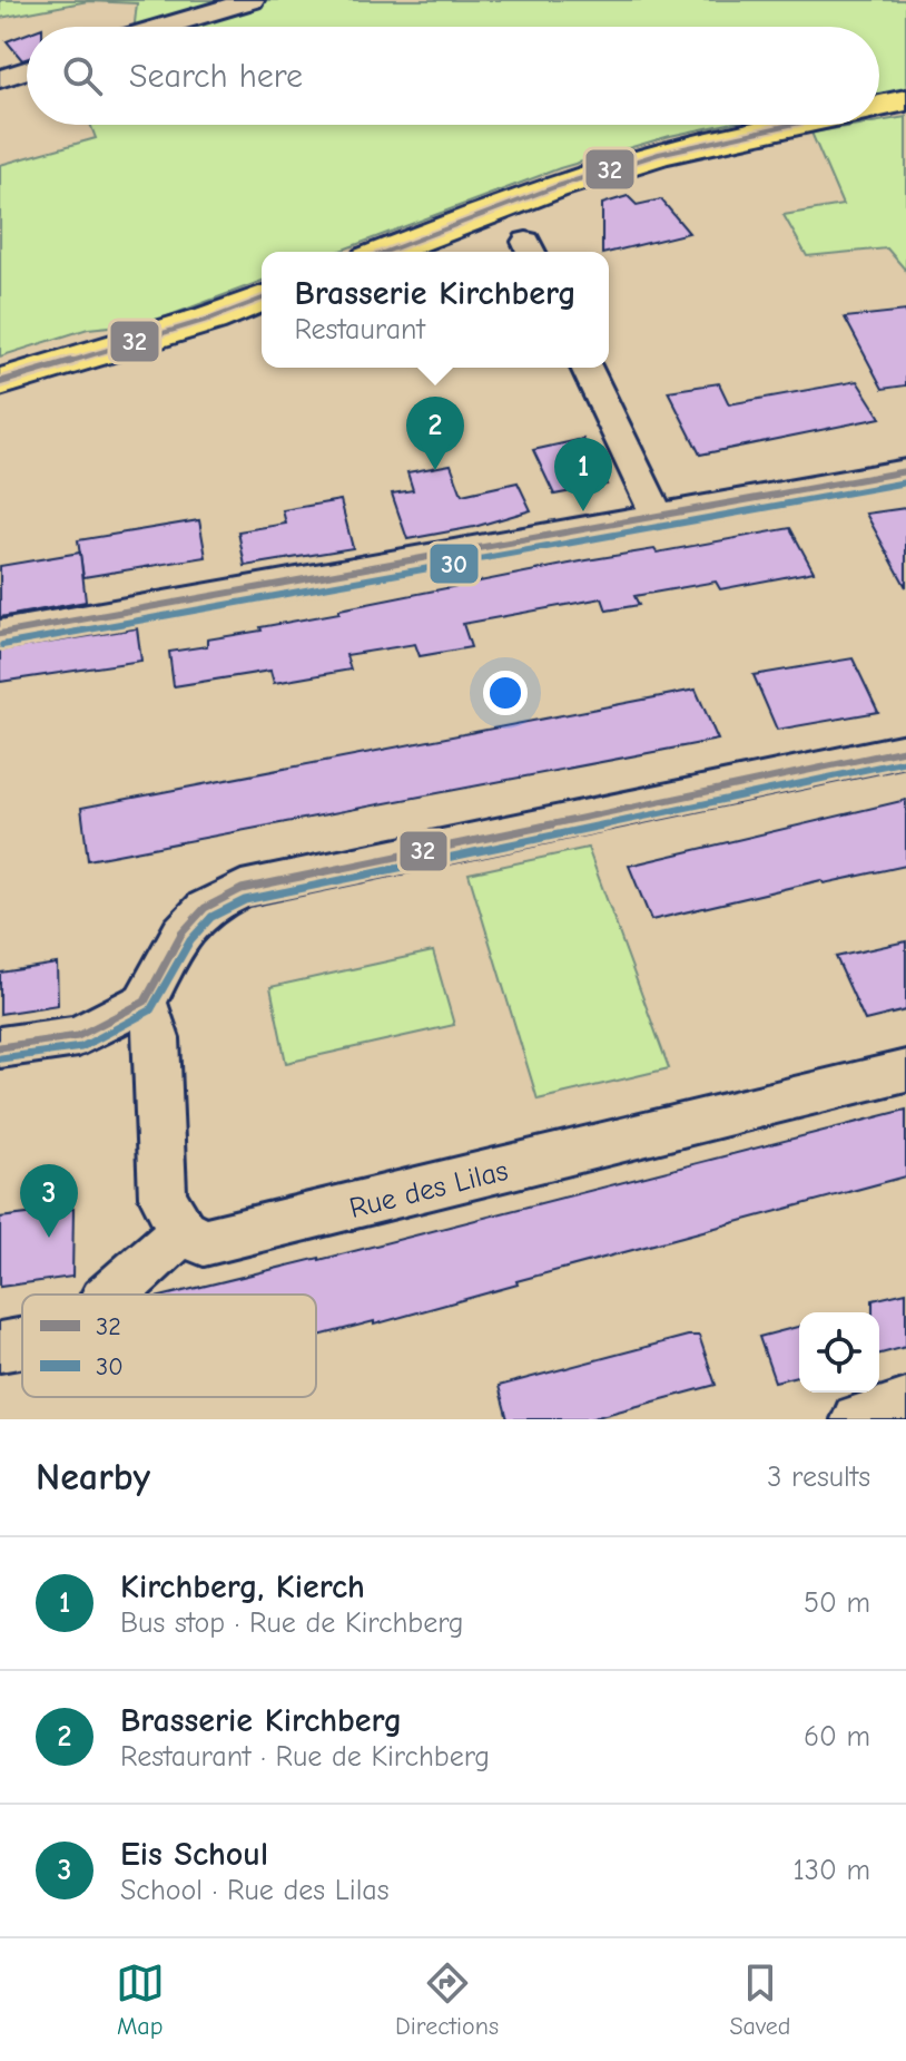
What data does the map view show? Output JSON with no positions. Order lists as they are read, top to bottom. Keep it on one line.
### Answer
{"streets":{"street":["Rue des Lilas"]},"lines":["transit line 32","transit line 30"],"legend":["32","30"],"page":{"search":"Search here","popup":["Brasserie Kirchberg","Restaurant"],"pins":["2","1","3"],"heading":["Nearby","3 results"],"list":[{"mark":"1","name":"Kirchberg, Kierch","note":"Bus stop · Rue de Kirchberg","value":"50 m"},{"mark":"2","name":"Brasserie Kirchberg","note":"Restaurant · Rue de Kirchberg","value":"60 m"},{"mark":"3","name":"Eis Schoul","note":"School · Rue des Lilas","value":"130 m"}],"nav":["Map","Directions","Saved"]}}
